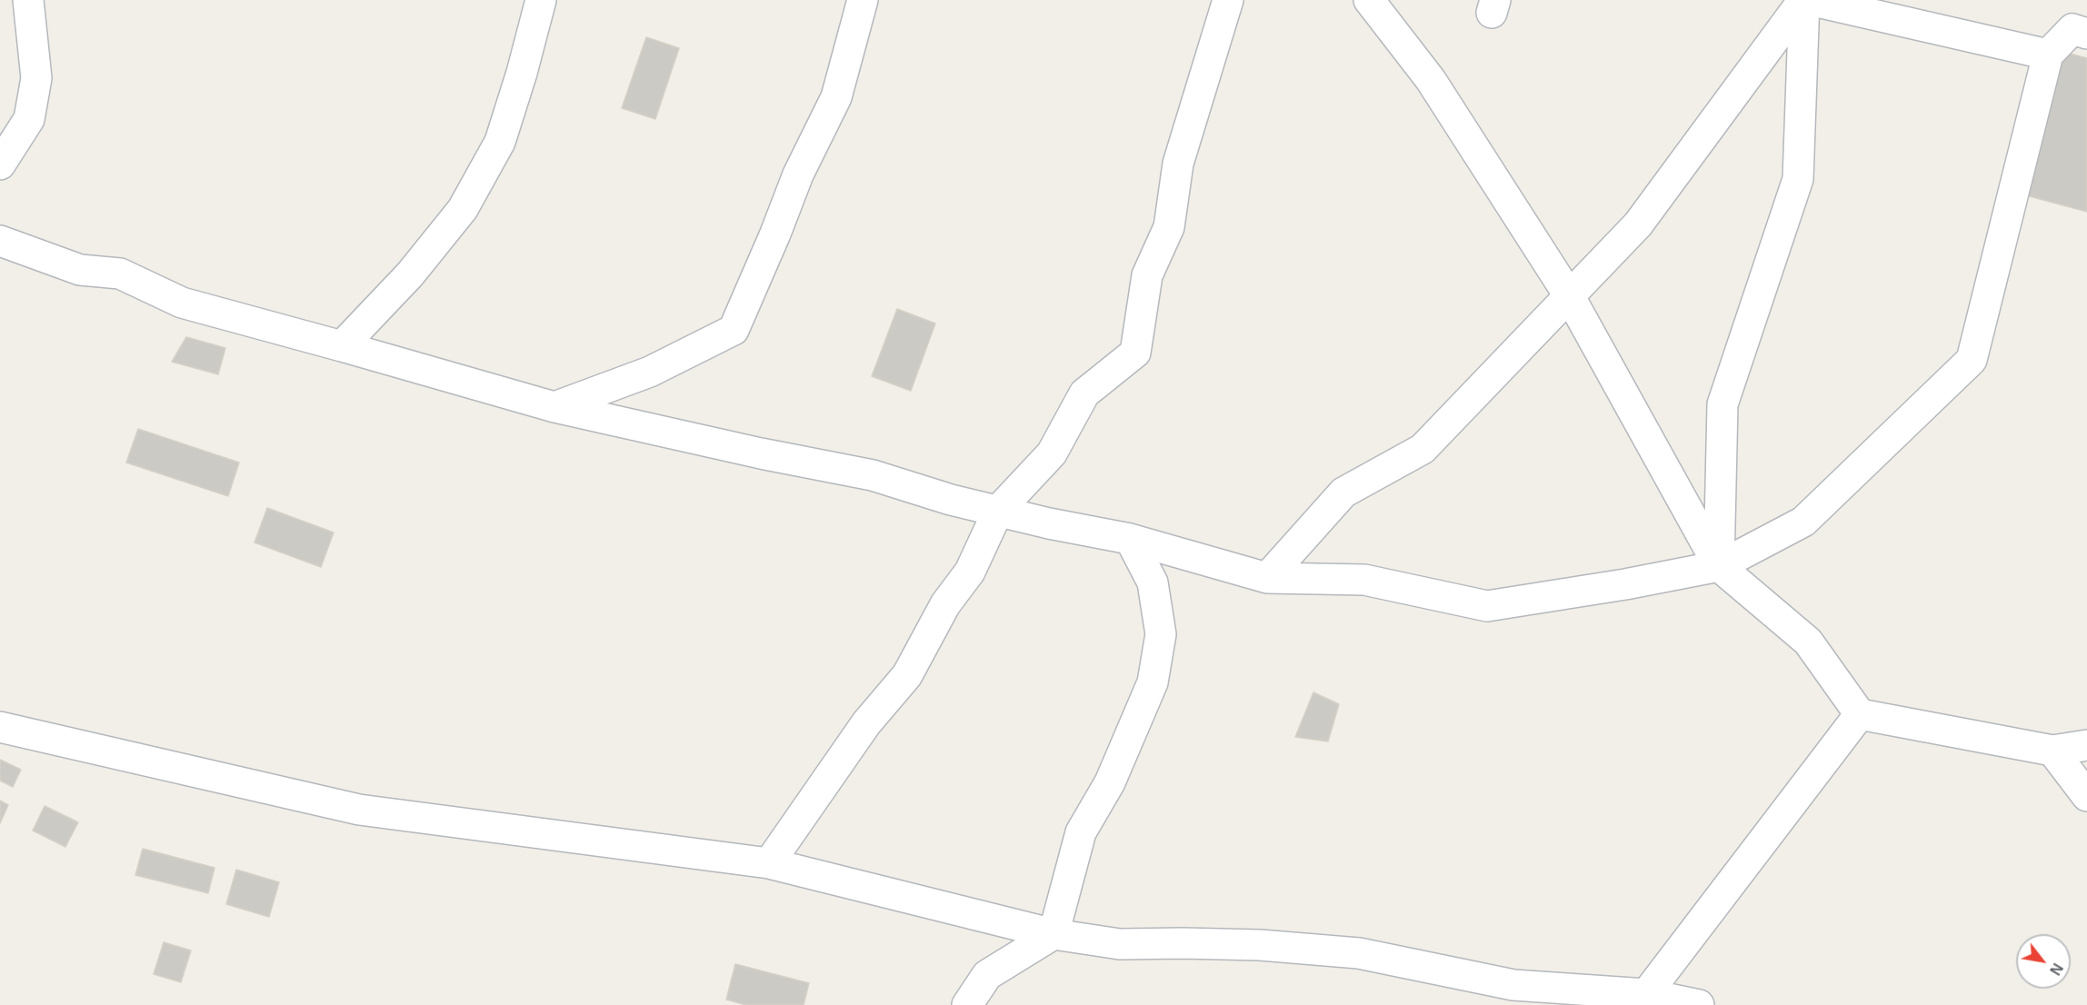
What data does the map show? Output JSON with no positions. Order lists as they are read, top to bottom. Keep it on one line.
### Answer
{"north":"bottom right"}
